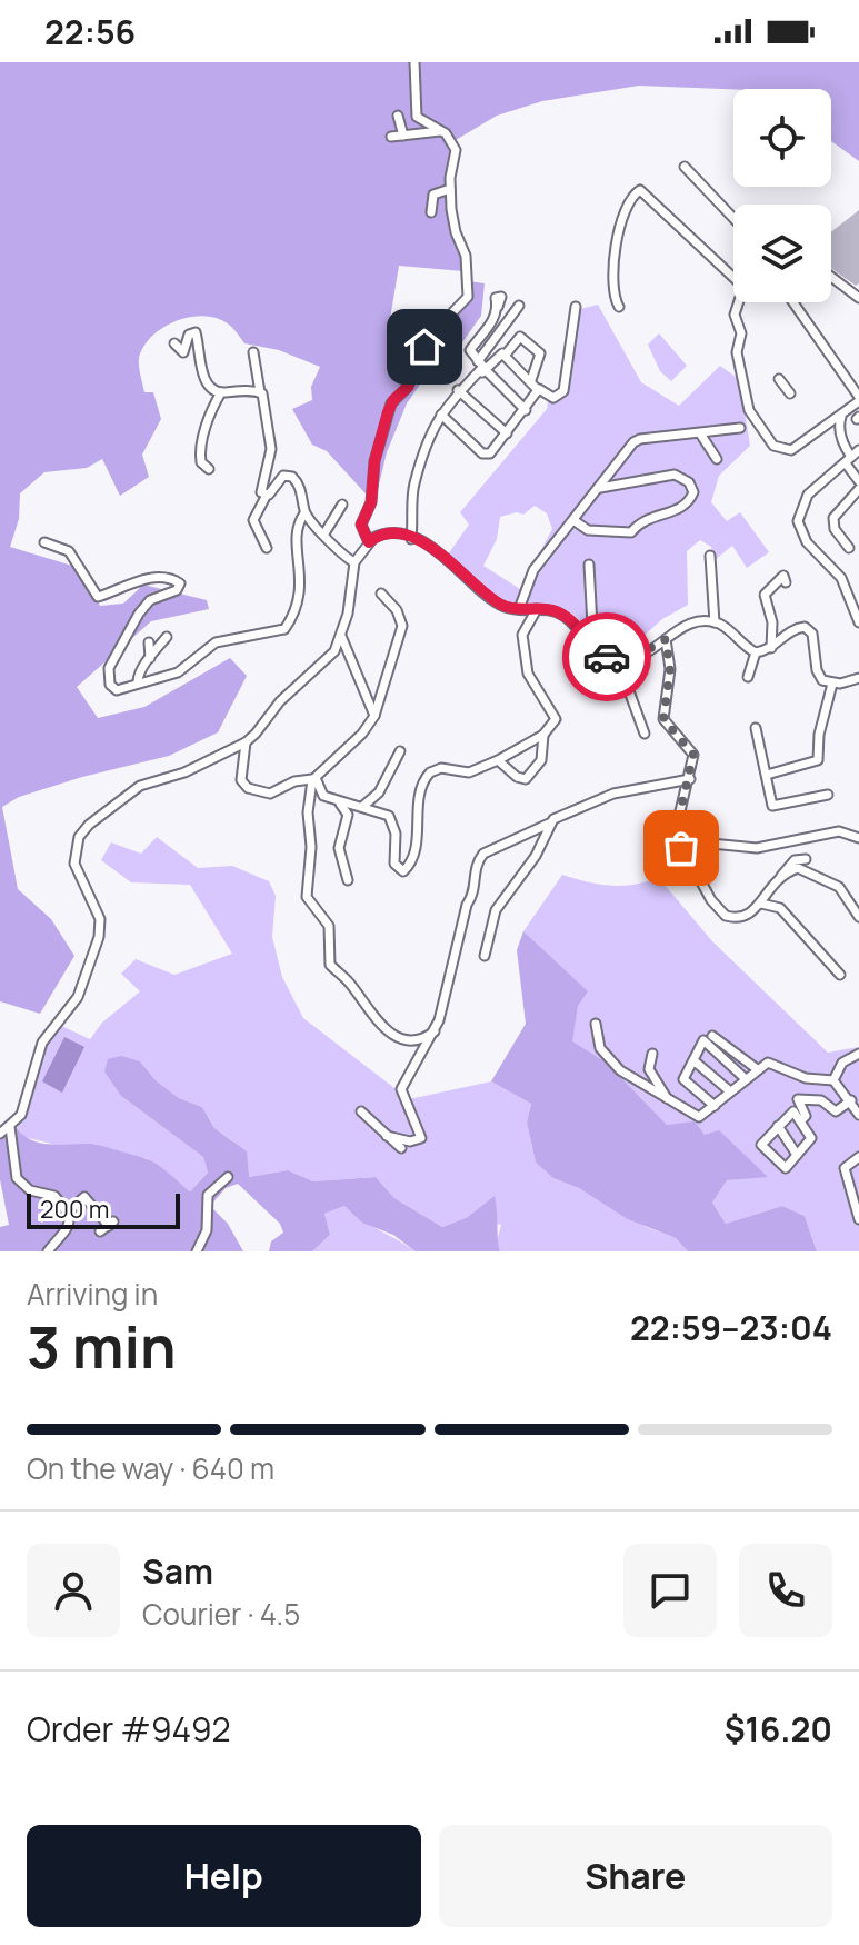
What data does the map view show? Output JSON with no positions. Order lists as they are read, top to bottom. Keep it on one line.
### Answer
{"scale_bar":"200 m","page":{"status":"22:56","scale":"200 m","heading":["3 min","Arriving in","22:59–23:04"],"panel":["Sam","Courier · 4.5","Order #9492","$16.20"],"bar":"On the way · 640 m","buttons":["Help","Share"]}}
